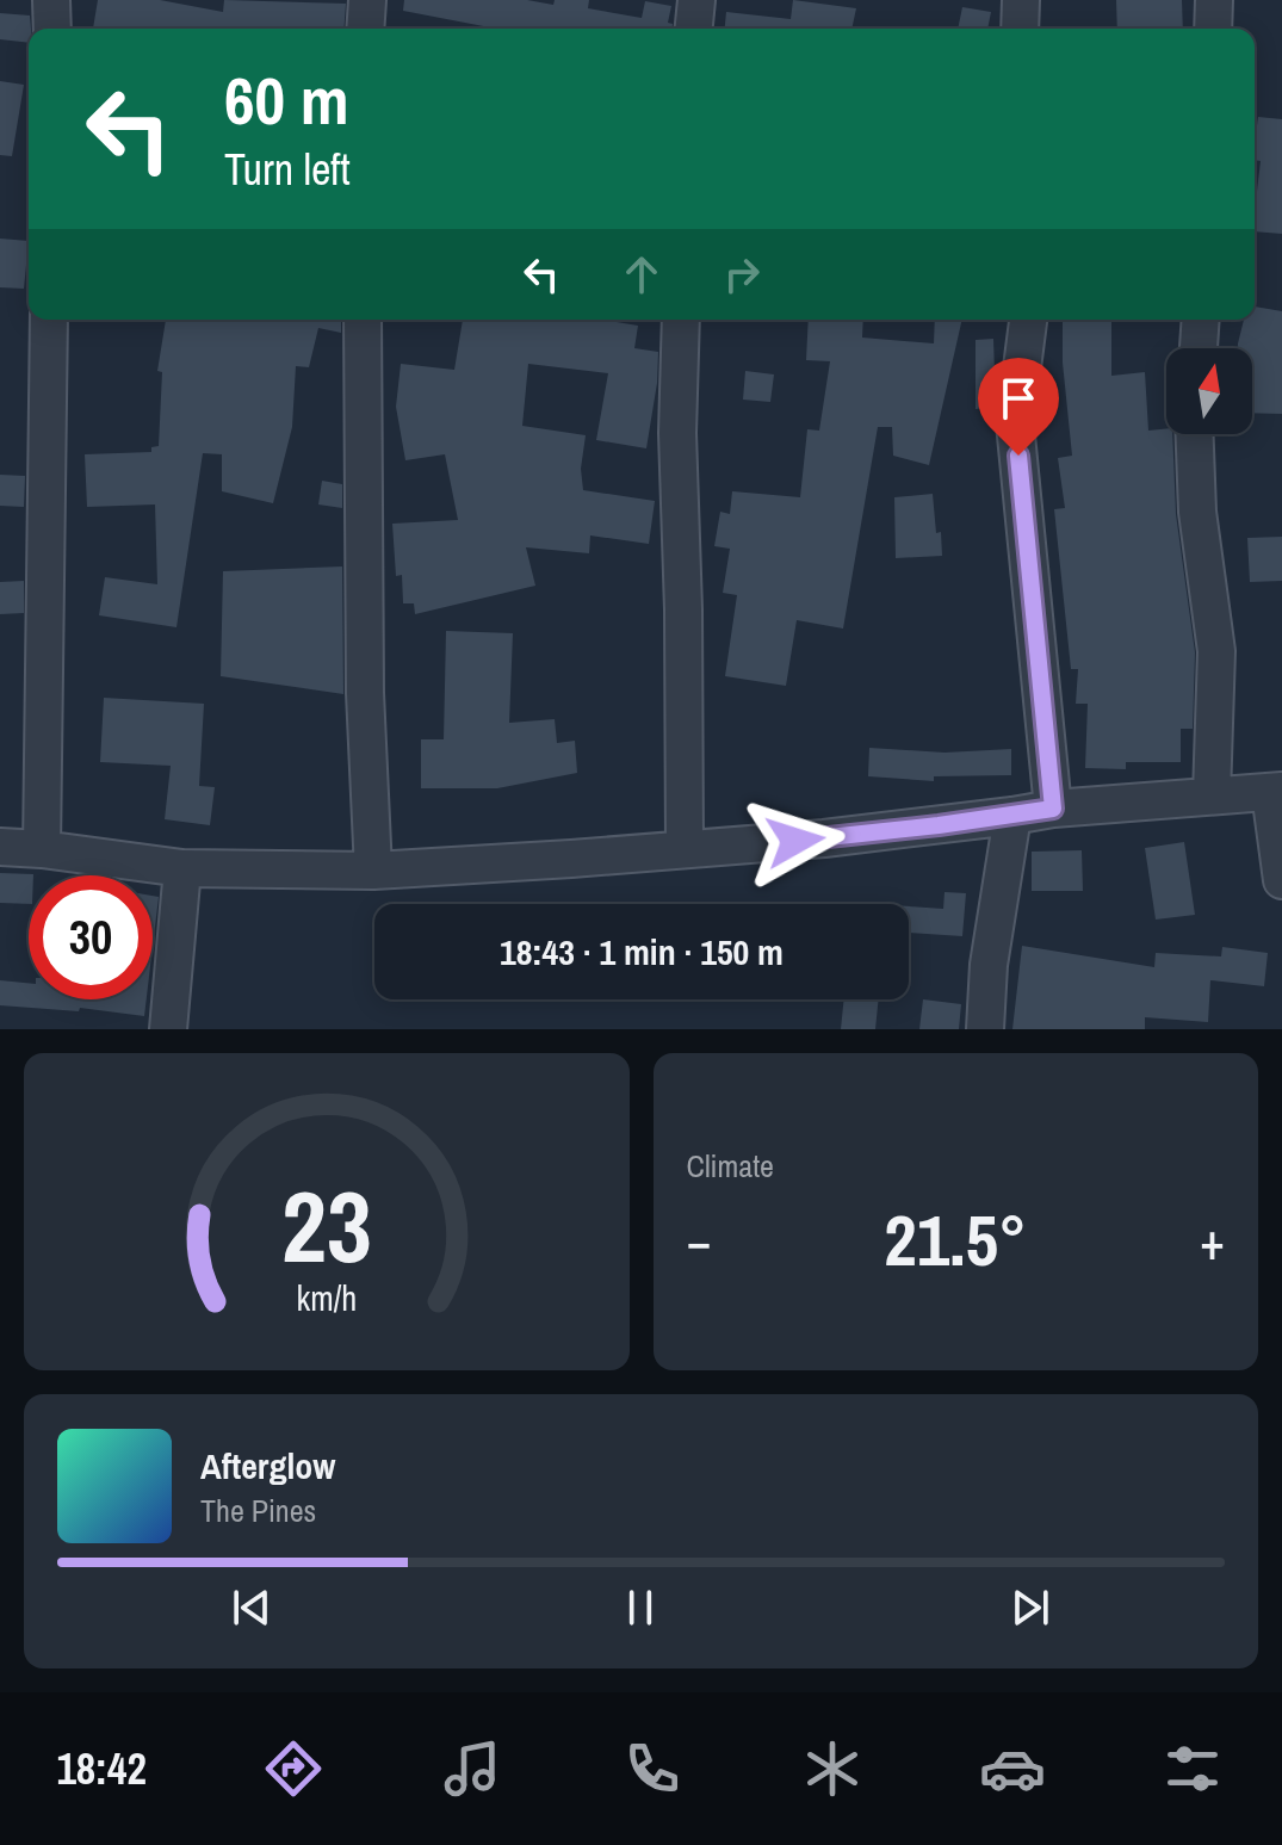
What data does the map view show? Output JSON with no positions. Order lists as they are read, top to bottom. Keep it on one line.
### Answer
{"north":"top","page":{"turn":["60 m","Turn left"],"limit":"30","trip":"18:43 · 1 min · 150 m","tile":"Climate","heat":["−","21.5°","+"],"song":["Afterglow","The Pines"],"tabs":"18:42","gauge":["23","km/h"]}}
